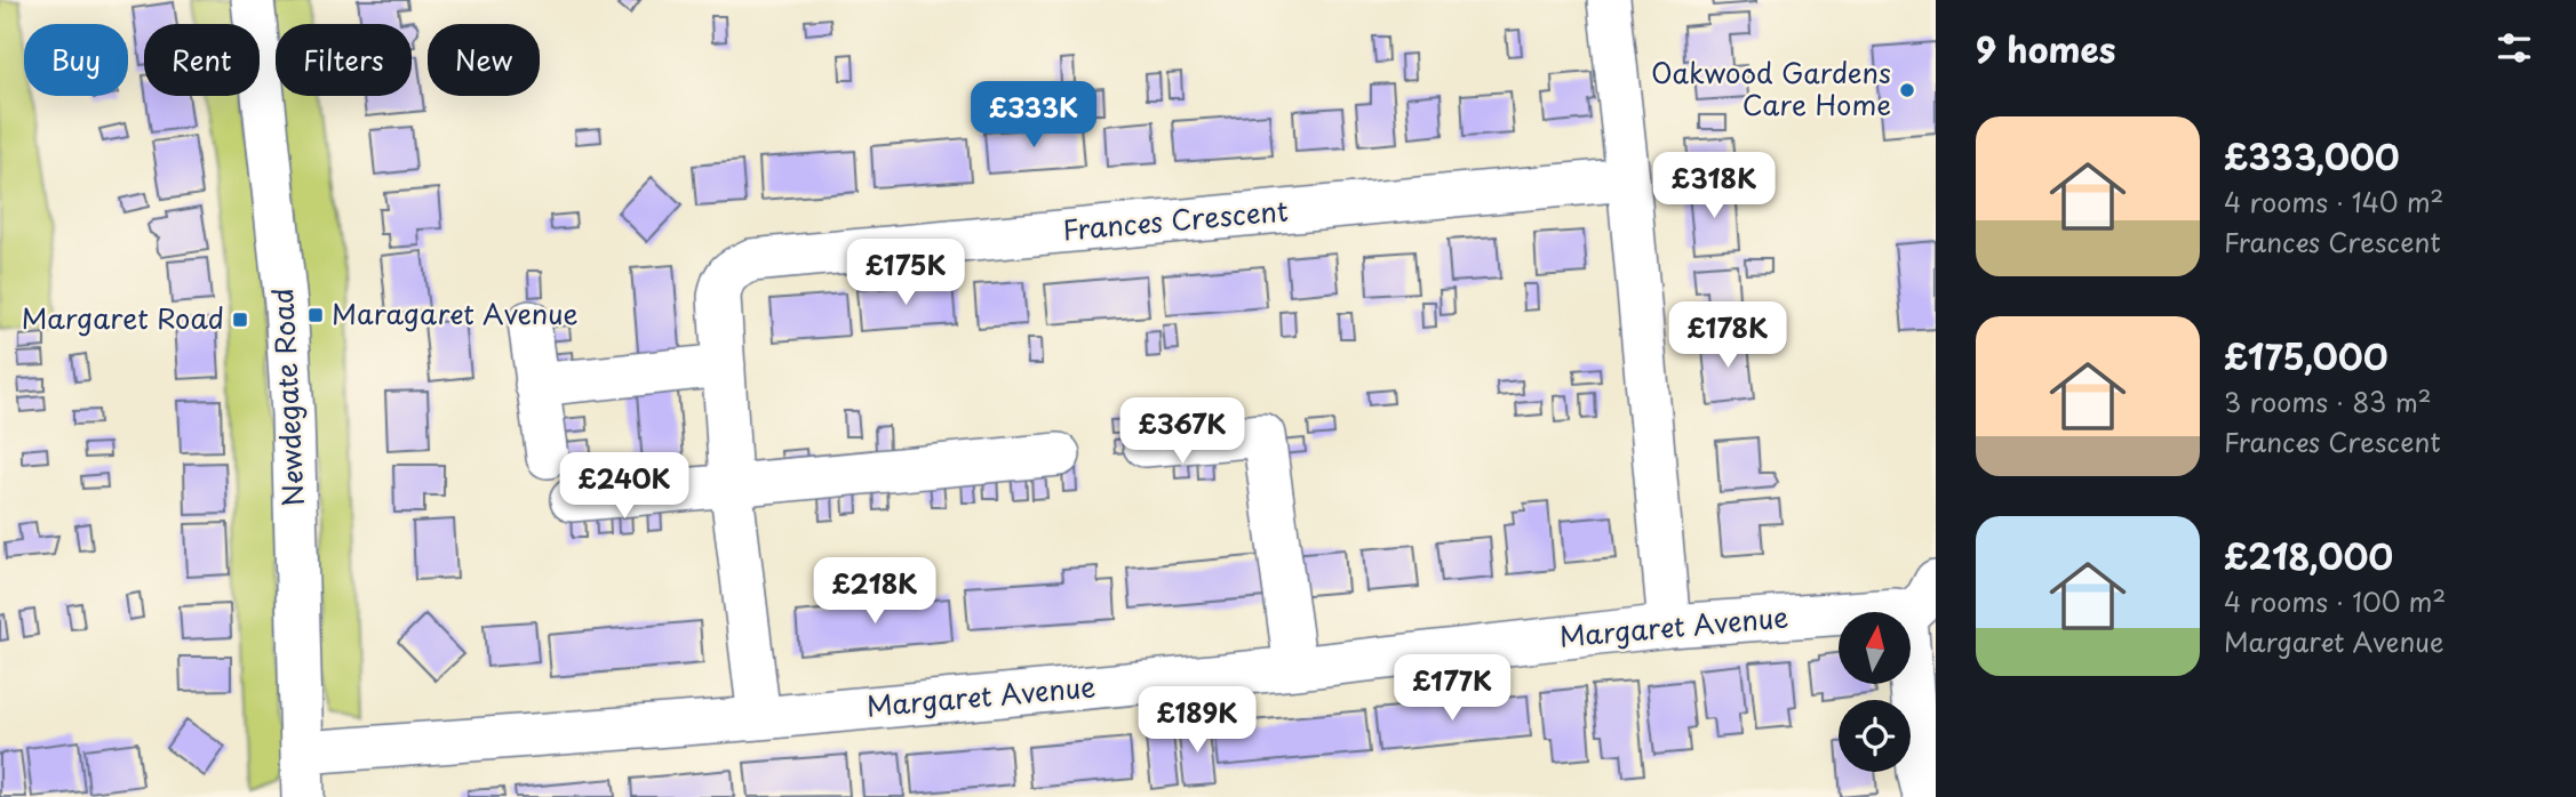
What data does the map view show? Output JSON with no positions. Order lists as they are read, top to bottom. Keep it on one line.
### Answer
{"streets":{"street":["Frances Crescent","Newdegate Road","Margaret Avenue"]},"crossings":[["Frances Crescent","Margaret Avenue"],["Newdegate Road","Margaret Avenue"]],"places":{"other":["Oakwood Gardens Care Home"],"transit":["Maragaret Avenue","Margaret Road"]},"north":"top","page":{"heading":"9 homes","chip":["Buy","Rent","Filters","New"],"price":["£333K","£318K","£175K","£178K","£367K","£240K","£218K","£177K","£189K"],"list":[{"name":"£333,000","note":"4 rooms · 140 m² · Frances Crescent"},{"name":"£175,000","note":"3 rooms · 83 m² · Frances Crescent"},{"name":"£218,000","note":"4 rooms · 100 m² · Margaret Avenue"}]}}
